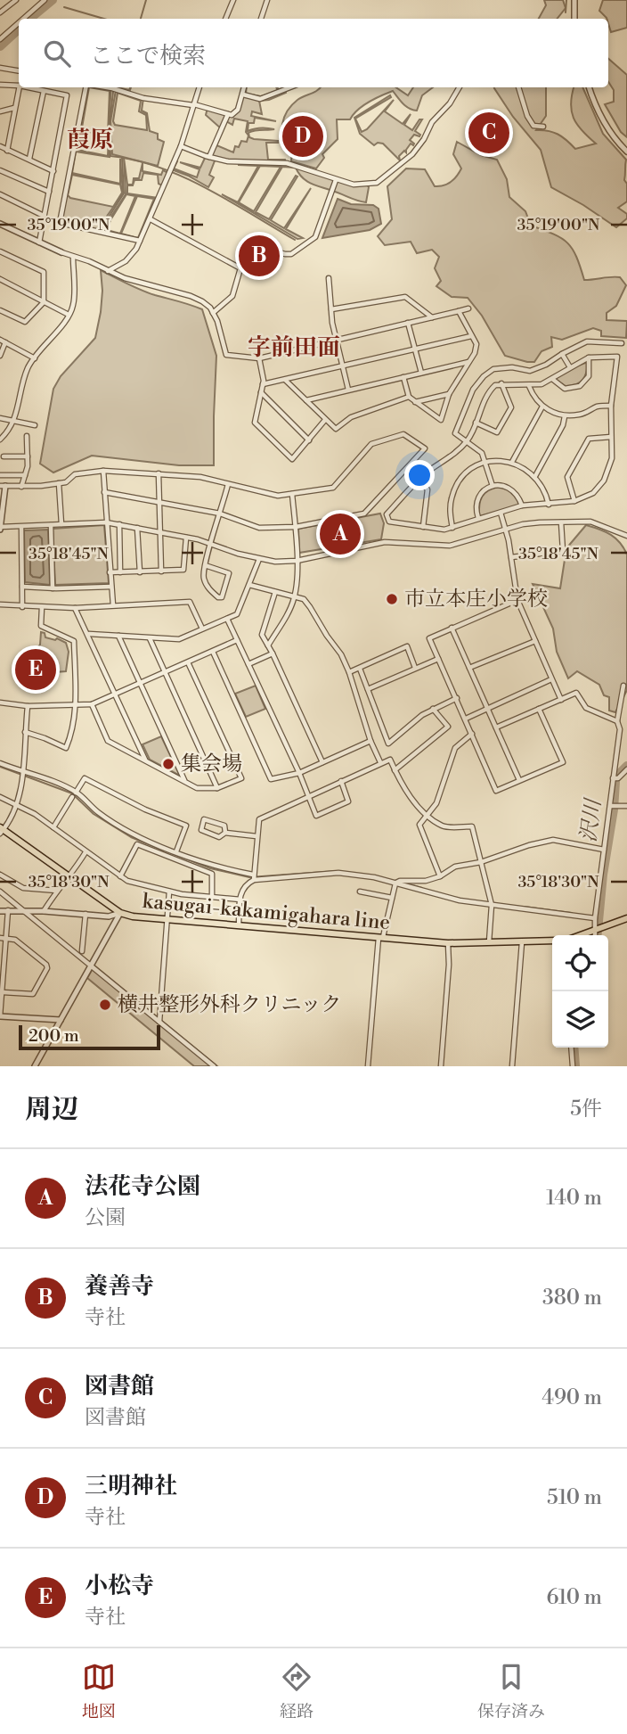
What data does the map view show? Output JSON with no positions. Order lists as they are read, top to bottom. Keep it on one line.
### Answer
{"streets":{"main road":["kasugai-kakamigahara line"]},"districts":["葭原","字前田面"],"water":["沢川"],"places":["市立本庄小学校","集会場","横井整形外科クリニック"],"scale_bar":"200 m","page":{"search":"ここで検索","pins":["C","D","B","A","E"],"scale":"200 m","heading":["周辺","5件"],"list":[{"mark":"A","name":"法花寺公園","note":"公園","value":"140 m"},{"mark":"B","name":"養善寺","note":"寺社","value":"380 m"},{"mark":"C","name":"図書館","note":"図書館","value":"490 m"},{"mark":"D","name":"三明神社","note":"寺社","value":"510 m"},{"mark":"E","name":"小松寺","note":"寺社","value":"610 m"}],"nav":["地図","経路","保存済み"]},"coordinates":["35°19'00\"N","35°18'45\"N","35°18'30\"N"]}
